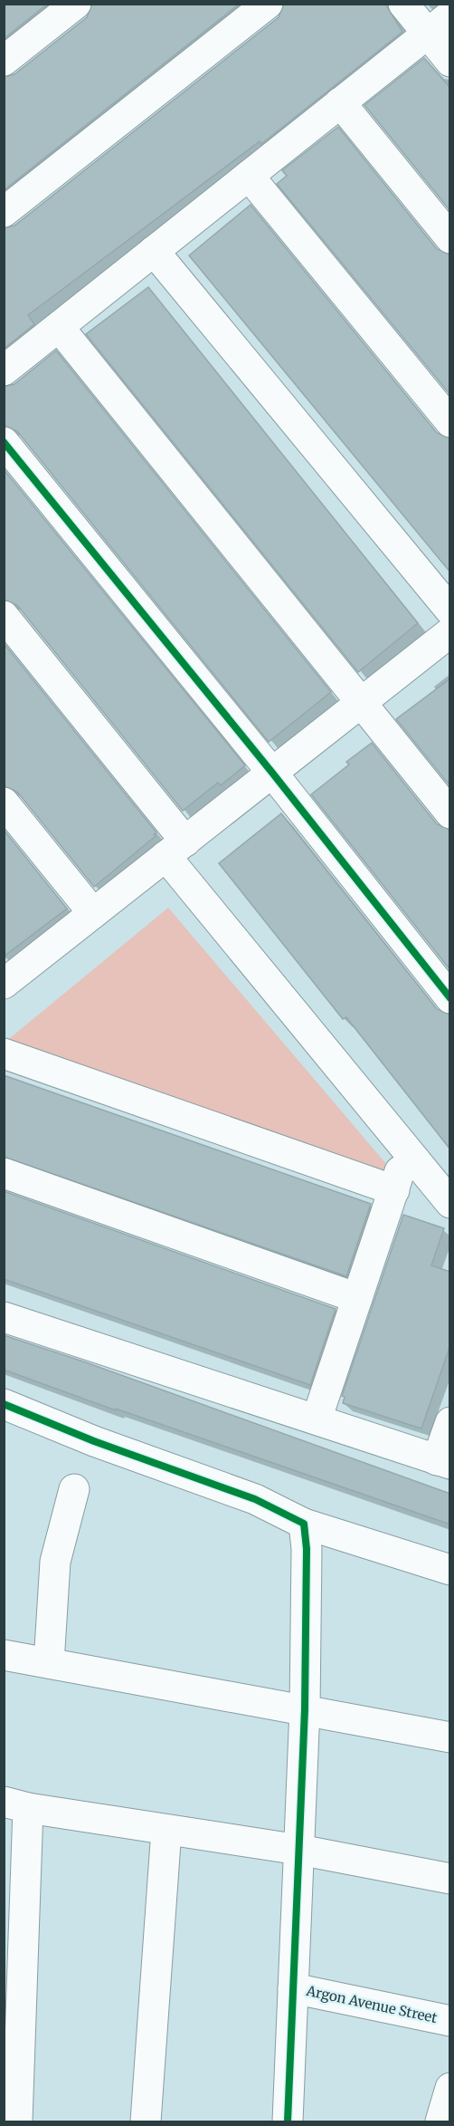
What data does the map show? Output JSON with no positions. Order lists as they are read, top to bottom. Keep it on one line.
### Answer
{"streets":{"street":["Argon Avenue Street"]}}
